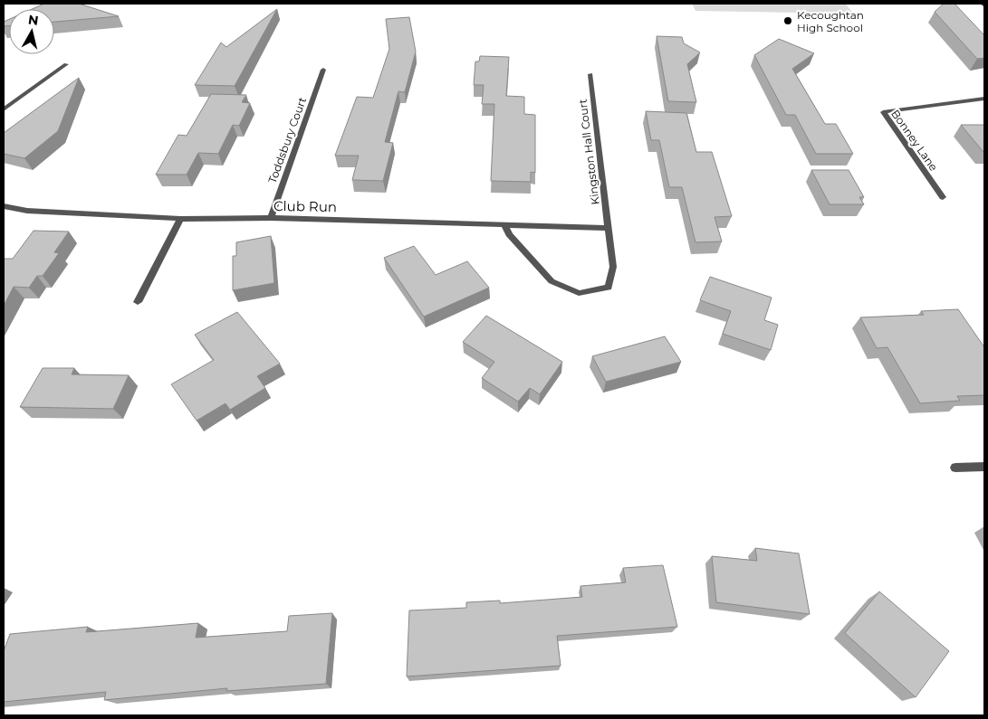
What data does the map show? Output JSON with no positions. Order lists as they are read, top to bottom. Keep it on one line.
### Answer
{"streets":{"street":["Toddsbury Court","Bonney Lane","Kingston Hall Court","Club Run"]},"crossings":[["Toddsbury Court","Club Run"],["Kingston Hall Court","Club Run"]],"places":["Kecoughtan High School"],"north":"top"}
